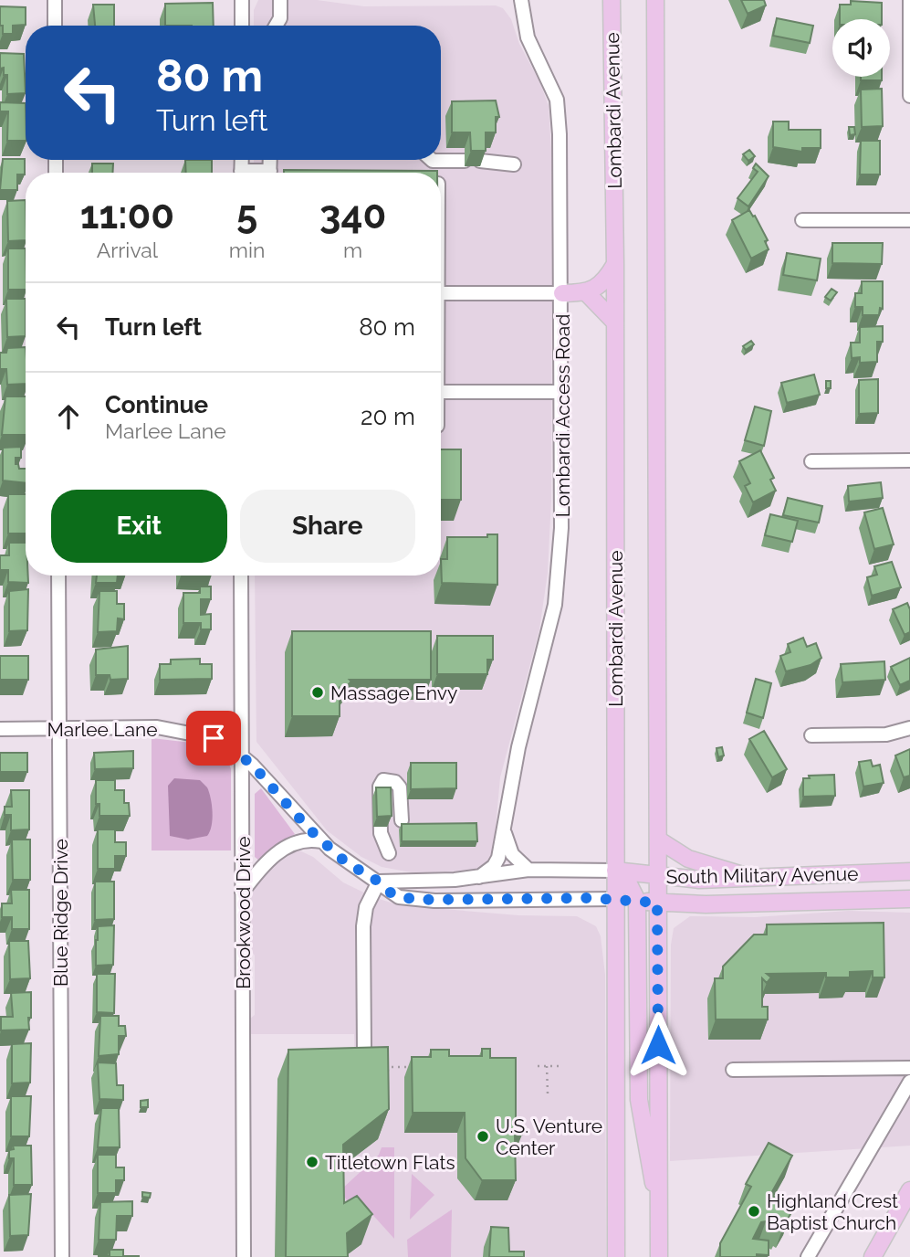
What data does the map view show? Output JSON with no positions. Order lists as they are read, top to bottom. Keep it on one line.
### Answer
{"streets":{"main road":["Lombardi Avenue","South Military Avenue"],"street":["Lombardi Access Road","Marlee Lane","Blue Ridge Drive","Brookwood Drive"]},"crossings":[["Lombardi Avenue","Marlee Lane"],["Lombardi Avenue","South Military Avenue"],["Marlee Lane","South Military Avenue"],["Marlee Lane","Blue Ridge Drive"],["Marlee Lane","Brookwood Drive"]],"places":["Massage Envy","U.S. Venture Center","Titletown Flats","Highland Crest Baptist Church"],"page":{"turn":["80 m","Turn left"],"eta":["11:00","Arrival","5","min","340","m"],"list":[{"name":"Turn left","value":"80 m"},{"name":"Continue","note":"Marlee Lane","value":"20 m"}],"buttons":["Exit","Share"]}}
